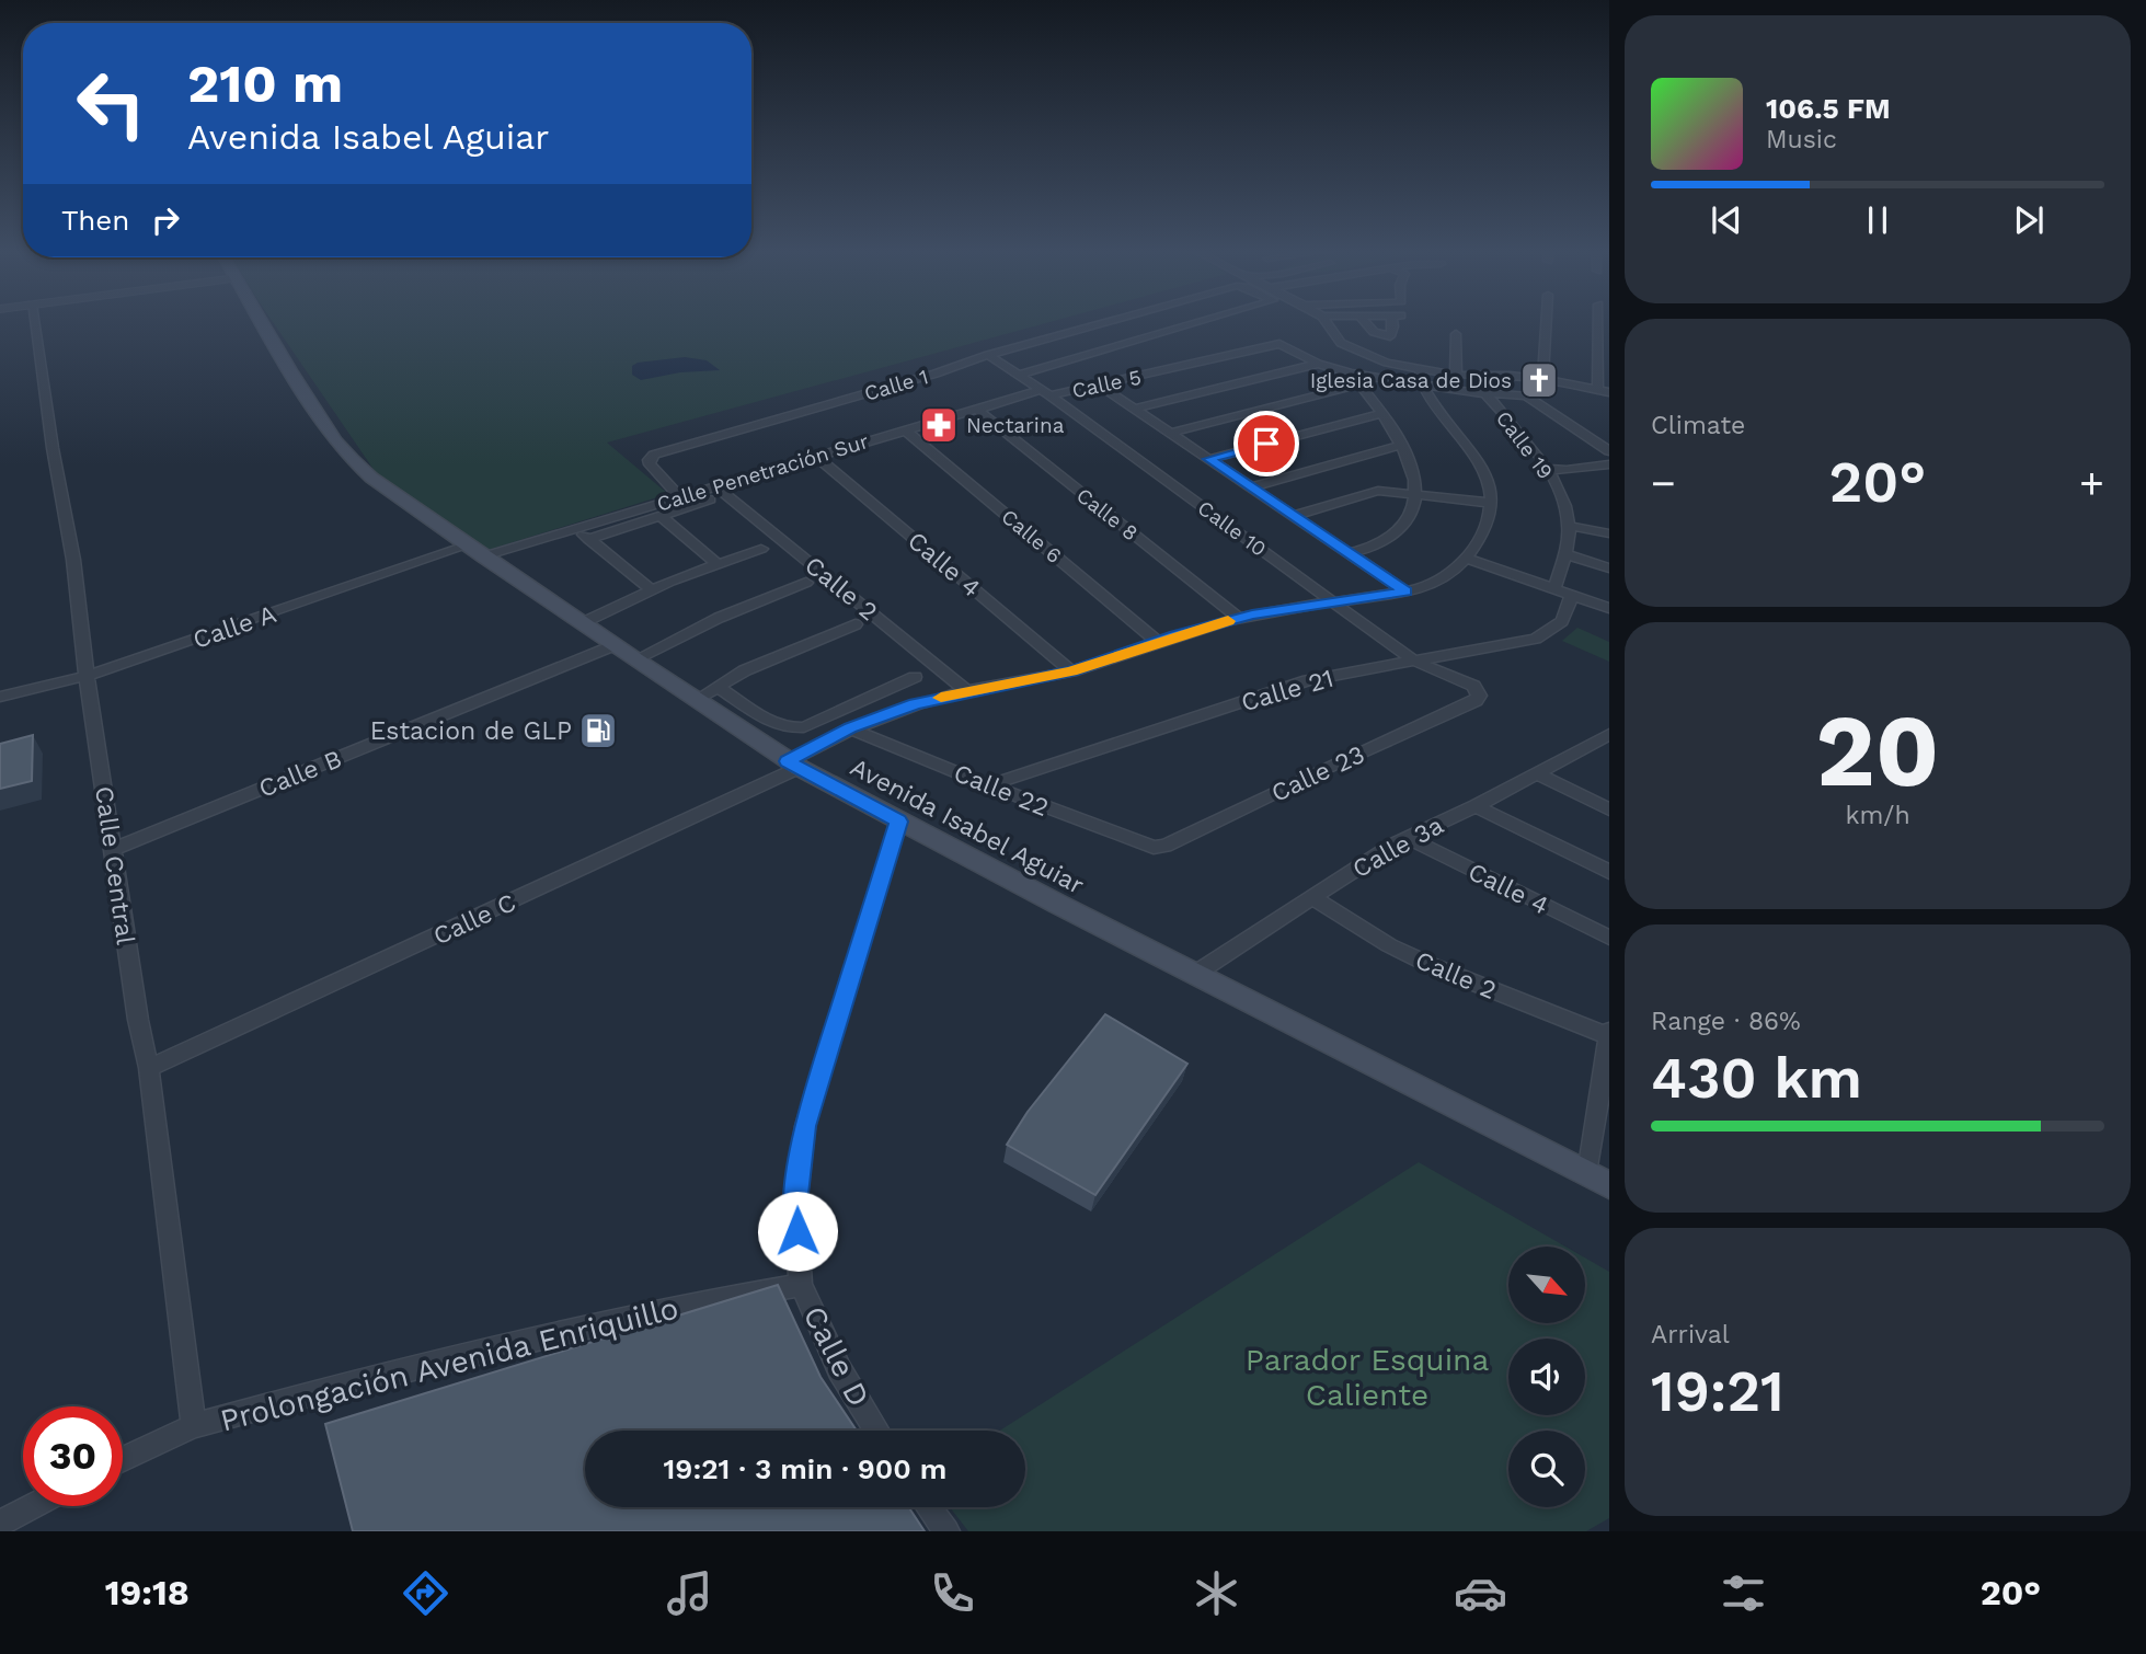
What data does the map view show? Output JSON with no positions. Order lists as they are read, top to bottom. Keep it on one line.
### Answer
{"streets":{"main road":["Avenida Isabel Aguiar"],"street":["Calle 5","Calle 1","Calle 19","Calle Penetración Sur","Calle 8","Calle 10","Calle 6","Calle 4","Calle 2","Calle A","Calle 21","Calle B","Calle 23","Calle 22","Calle 3a","Calle Central","Calle C","Calle D","Prolongación Avenida Enriquillo"]},"crossings":[["Calle 5","Calle 19"],["Calle 5","Calle Penetración Sur"],["Calle 5","Calle 10"],["Calle 1","Calle Penetración Sur"],["Calle 1","Calle 10"],["Calle Penetración Sur","Calle 8"],["Calle Penetración Sur","Calle 10"],["Calle Penetración Sur","Calle 6"],["Calle Penetración Sur","Calle 4"],["Calle Penetración Sur","Calle 2"],["Calle Penetración Sur","Calle A"],["Calle Penetración Sur","Avenida Isabel Aguiar"],["Calle 8","Calle C"],["Calle 10","Calle 21"],["Calle 10","Calle 23"],["Calle 10","Calle C"],["Calle 6","Calle C"],["Calle 4","Calle 3a"],["Calle 4","Calle C"],["Calle 2","Calle 3a"],["Calle 2","Calle C"],["Calle A","Avenida Isabel Aguiar"],["Calle A","Calle Central"],["Calle 21","Calle 22"],["Calle B","Avenida Isabel Aguiar"],["Calle B","Calle Central"],["Calle 23","Calle 22"],["Calle 22","Calle C"],["Avenida Isabel Aguiar","Calle 3a"],["Avenida Isabel Aguiar","Calle C"],["Avenida Isabel Aguiar","Calle D"],["Calle Central","Calle C"],["Calle Central","Prolongación Avenida Enriquillo"],["Calle D","Prolongación Avenida Enriquillo"]],"parks":["Parador Esquina Caliente"],"places":{"church":["Iglesia Casa de Dios"],"pharmacy":["Nectarina"],"fuel station":["Estacion de GLP"]},"north":"bottom right","page":{"turn":["210 m","Avenida Isabel Aguiar"],"song":["106.5 FM","Music"],"then":"Then","tile":["Climate",["20","km/h"],["Range · 86%","430 km"],["Arrival","19:21"]],"heat":["−","20°","+"],"limit":"30","trip":"19:21 · 3 min · 900 m","tabs":["19:18","20°"]}}
